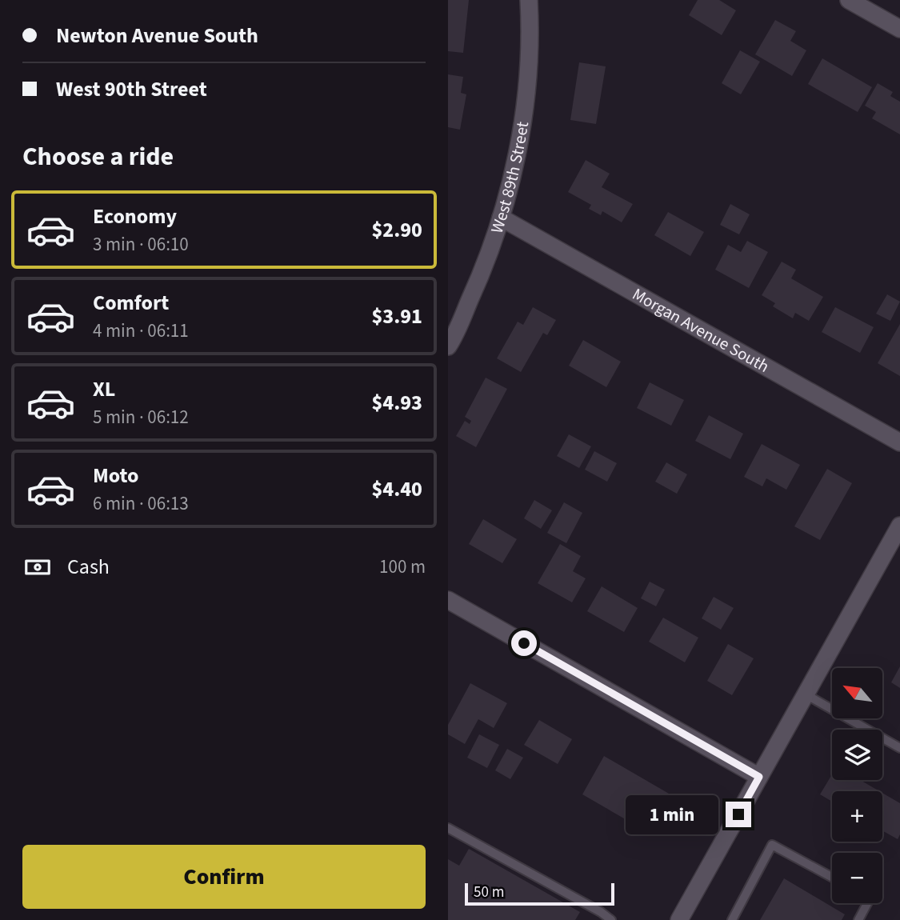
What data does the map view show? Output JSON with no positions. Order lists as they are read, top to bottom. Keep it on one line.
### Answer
{"streets":{"street":["West 89th Street","Morgan Avenue South"]},"crossings":[["West 89th Street","Morgan Avenue South"]],"scale_bar":"50 m","north":"top left","page":{"banner":["Newton Avenue South","West 90th Street"],"heading":"Choose a ride","list":[{"name":"Economy","note":"3 min · 06:10","value":"$2.90"},{"name":"Comfort","note":"4 min · 06:11","value":"$3.91"},{"name":"XL","note":"5 min · 06:12","value":"$4.93"},{"name":"Moto","note":"6 min · 06:13","value":"$4.40"}],"pay":["Cash","100 m"],"map_buttons":["+","−"],"bubble":"1 min","buttons":"Confirm","scale":"50 m"}}
